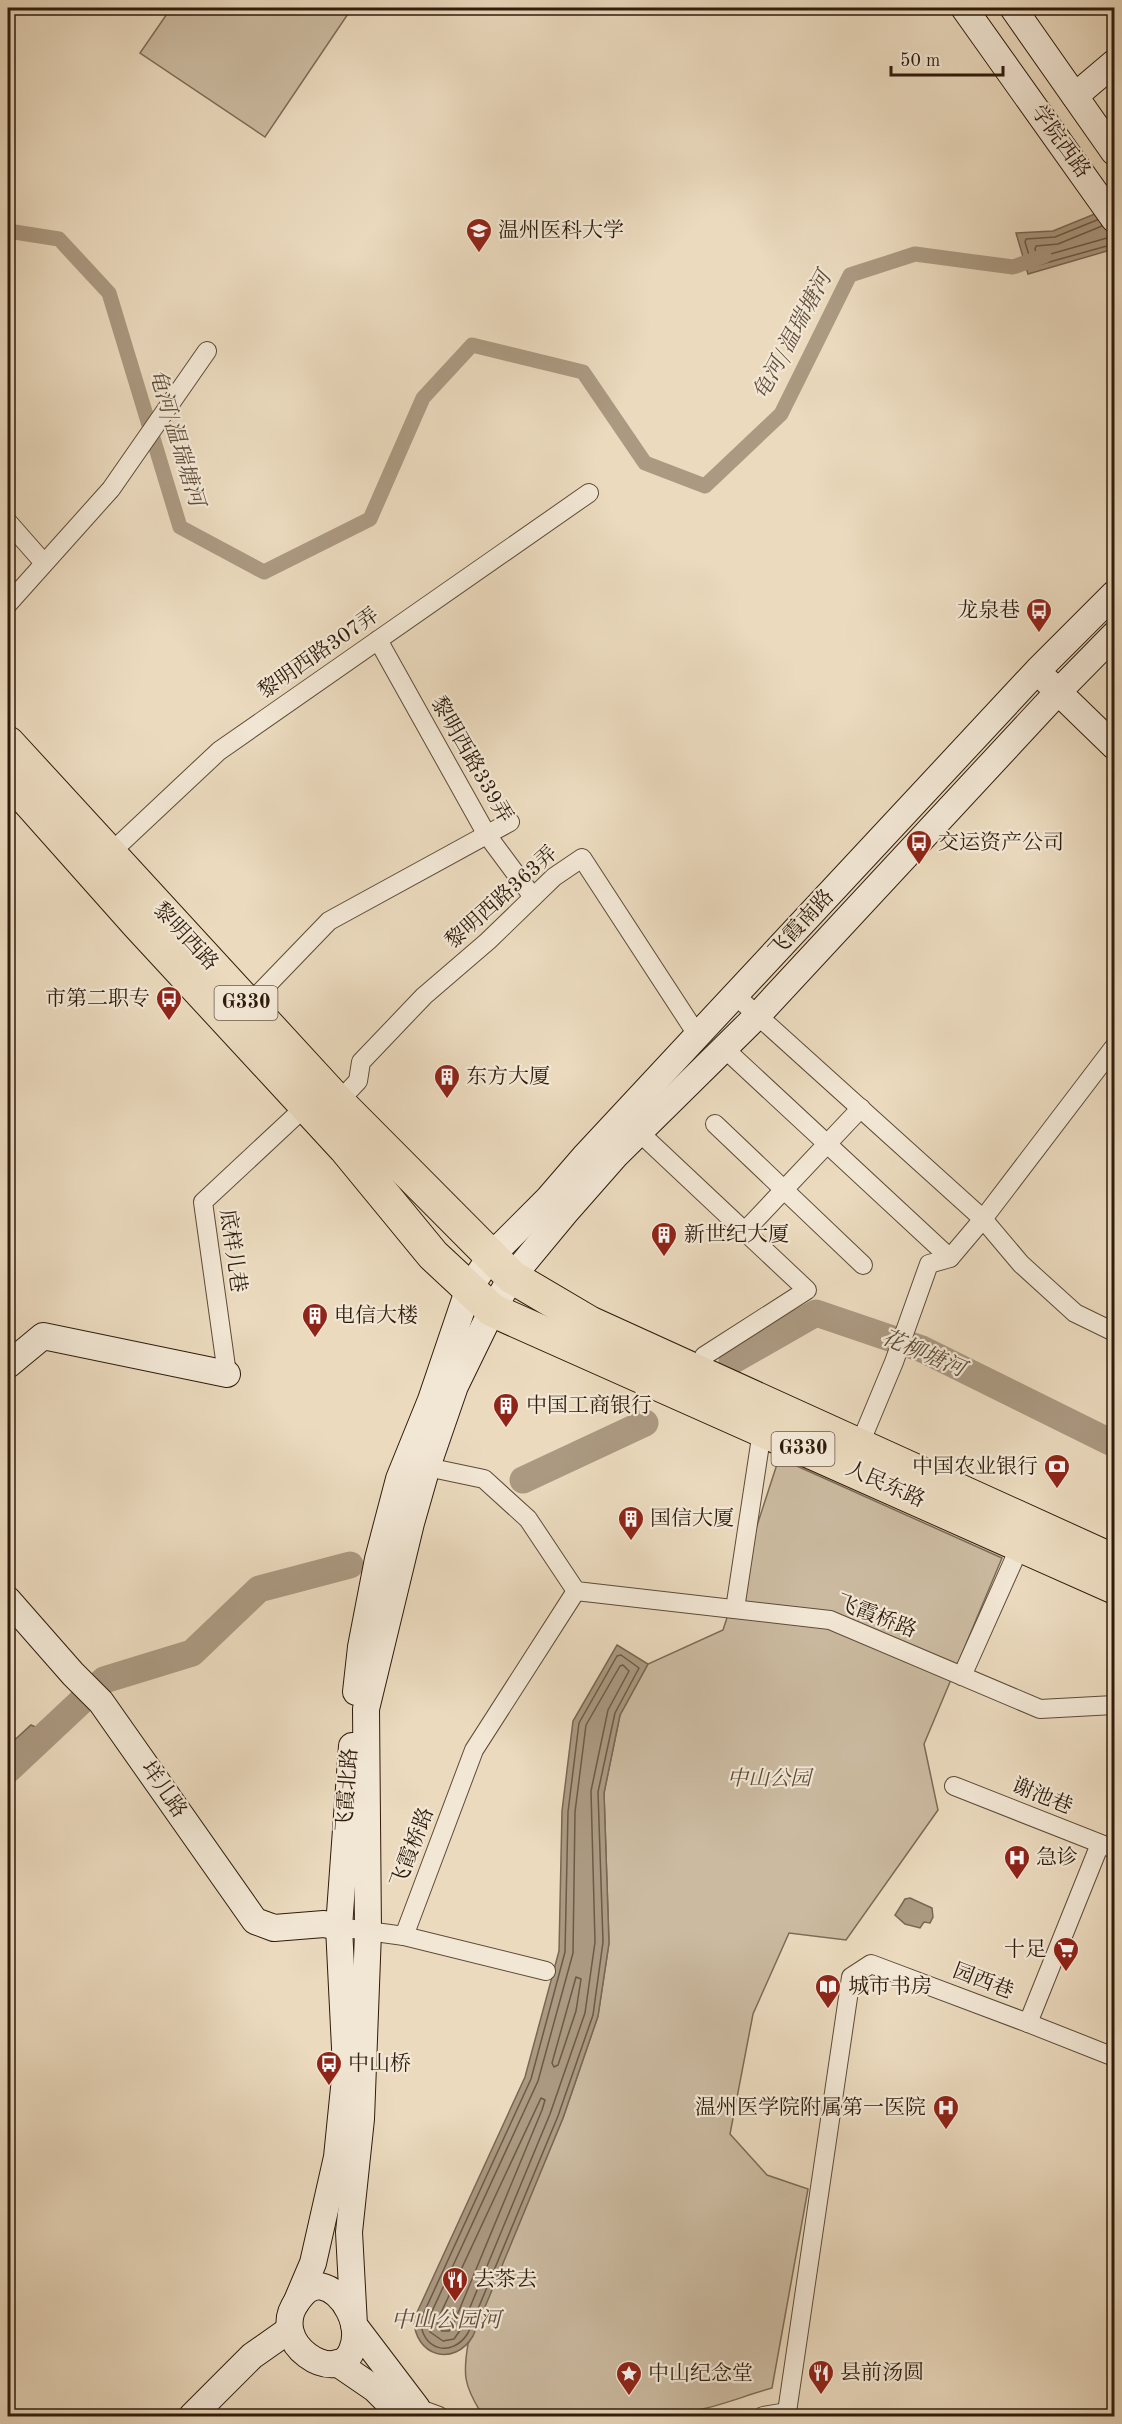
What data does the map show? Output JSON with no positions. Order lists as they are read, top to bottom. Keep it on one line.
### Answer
{"streets":{"highway":["黎明西路","G330","人民东路"],"main road":["学院西路","飞霞南路","垟儿路","飞霞北路"],"street":["黎明西路307弄","黎明西路339弄","黎明西路363弄","底样儿巷","飞霞桥路","谢池巷","园西巷"]},"crossings":[["黎明西路307弄","黎明西路339弄"],["黎明西路307弄","黎明西路"],["黎明西路339弄","黎明西路363弄"],["黎明西路363弄","飞霞南路"],["黎明西路363弄","黎明西路"],["黎明西路363弄","底样儿巷"],["飞霞南路","黎明西路"],["飞霞南路","人民东路"],["黎明西路","底样儿巷"],["黎明西路","人民东路"],["黎明西路","飞霞北路"],["人民东路","飞霞北路"],["垟儿路","飞霞北路"],["谢池巷","园西巷"]],"water":["龟河/温瑞塘河","花柳塘河","中山公园河"],"parks":["中山公园"],"places":{"school or university":["温州医科大学"],"bus stop":["龙泉巷","交运资产公司","市第二职专","中山桥"],"building":["东方大厦","新世纪大厦","电信大楼","中国工商银行","国信大厦"],"bank":["中国农业银行"],"hospital":["急诊","温州医学院附属第一医院"],"supermarket":["十足"],"library":["城市书房"],"restaurant":["去茶去","县前汤圆"],"place":["中山纪念堂"]},"scale_bar":"50 m"}
